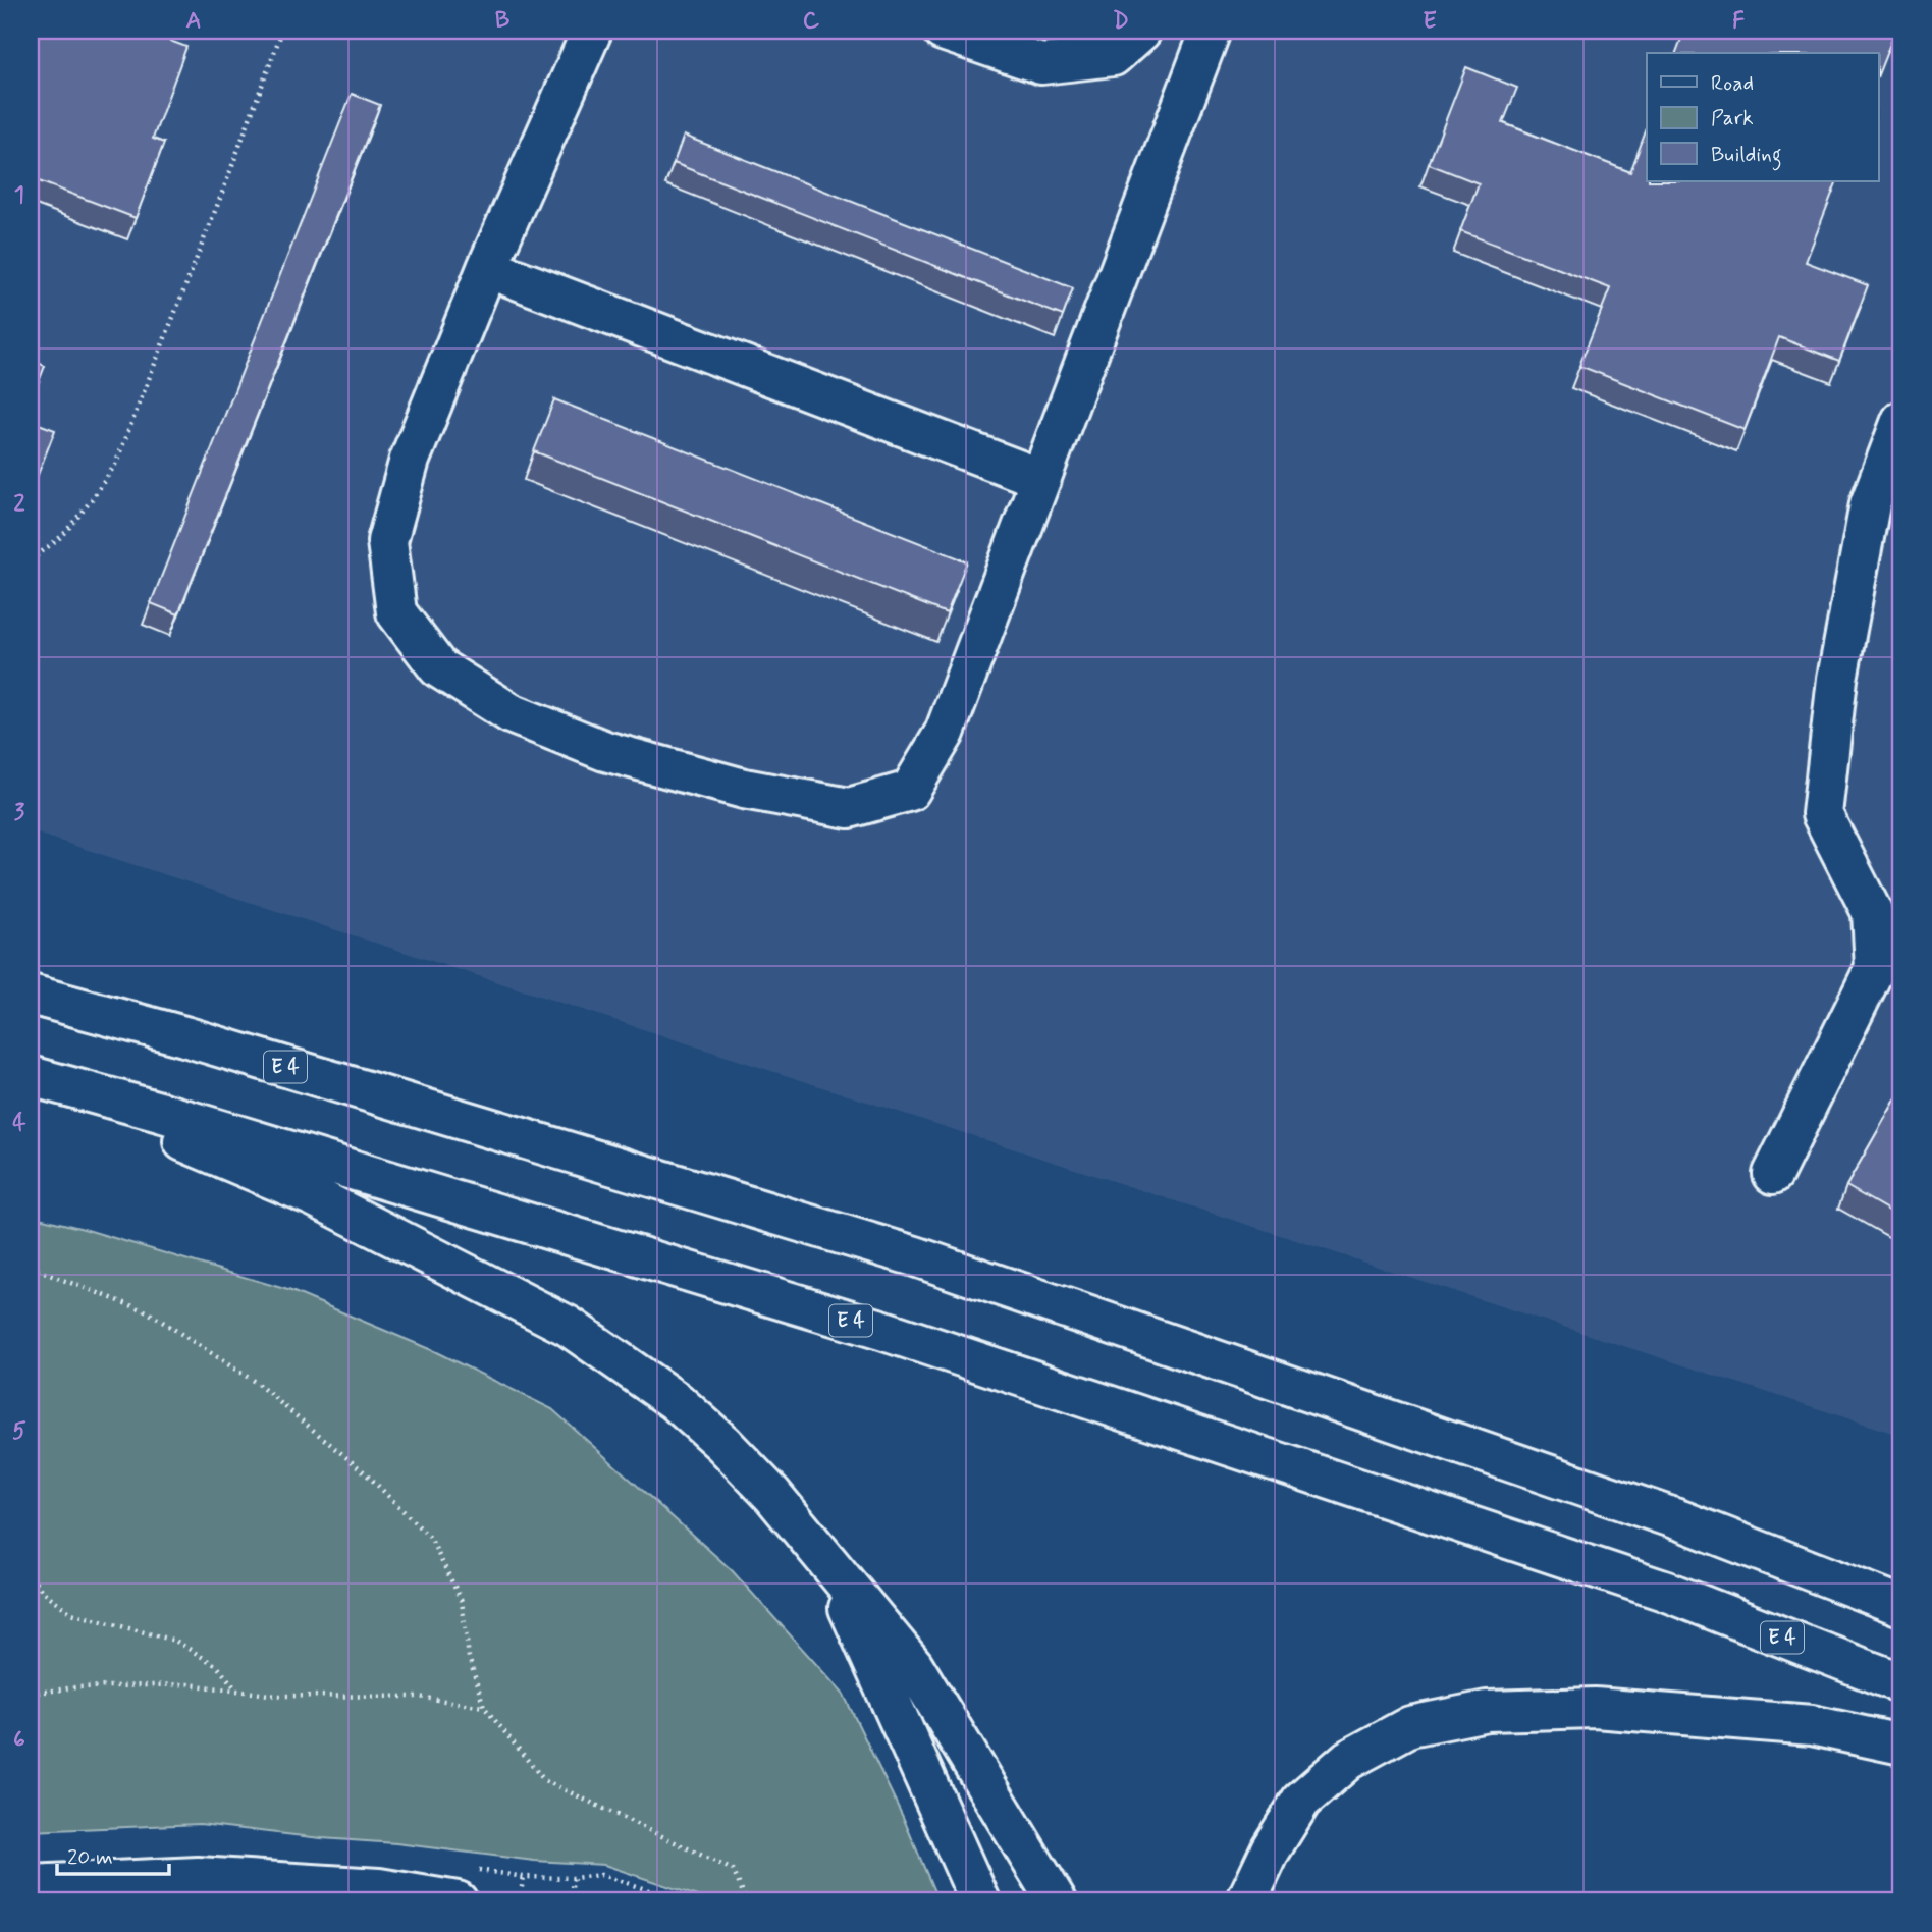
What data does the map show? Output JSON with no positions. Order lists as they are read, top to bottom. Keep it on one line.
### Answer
{"streets":{"main road":["E 4"]},"legend":["Road","Park","Building"],"scale_bar":"20 m","grid":{"columns":["A","B","C","D","E","F"],"rows":["1","2","3","4","5","6"]}}
